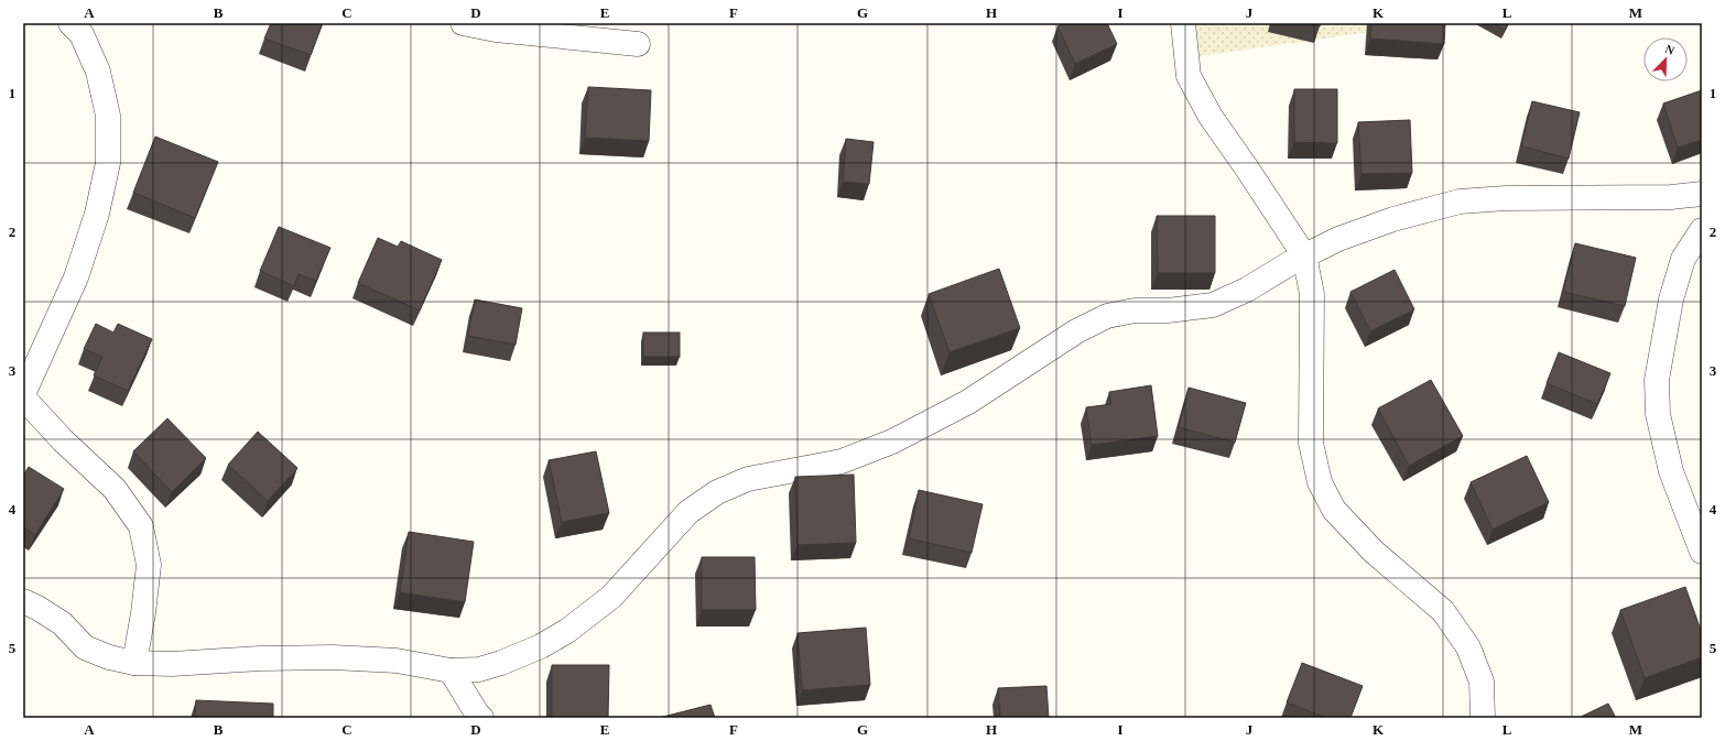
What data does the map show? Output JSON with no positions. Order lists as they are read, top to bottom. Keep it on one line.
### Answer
{"north":"top right","grid":{"columns":["A","B","C","D","E","F","G","H","I","J","K","L","M"],"rows":["1","2","3","4","5"]}}
